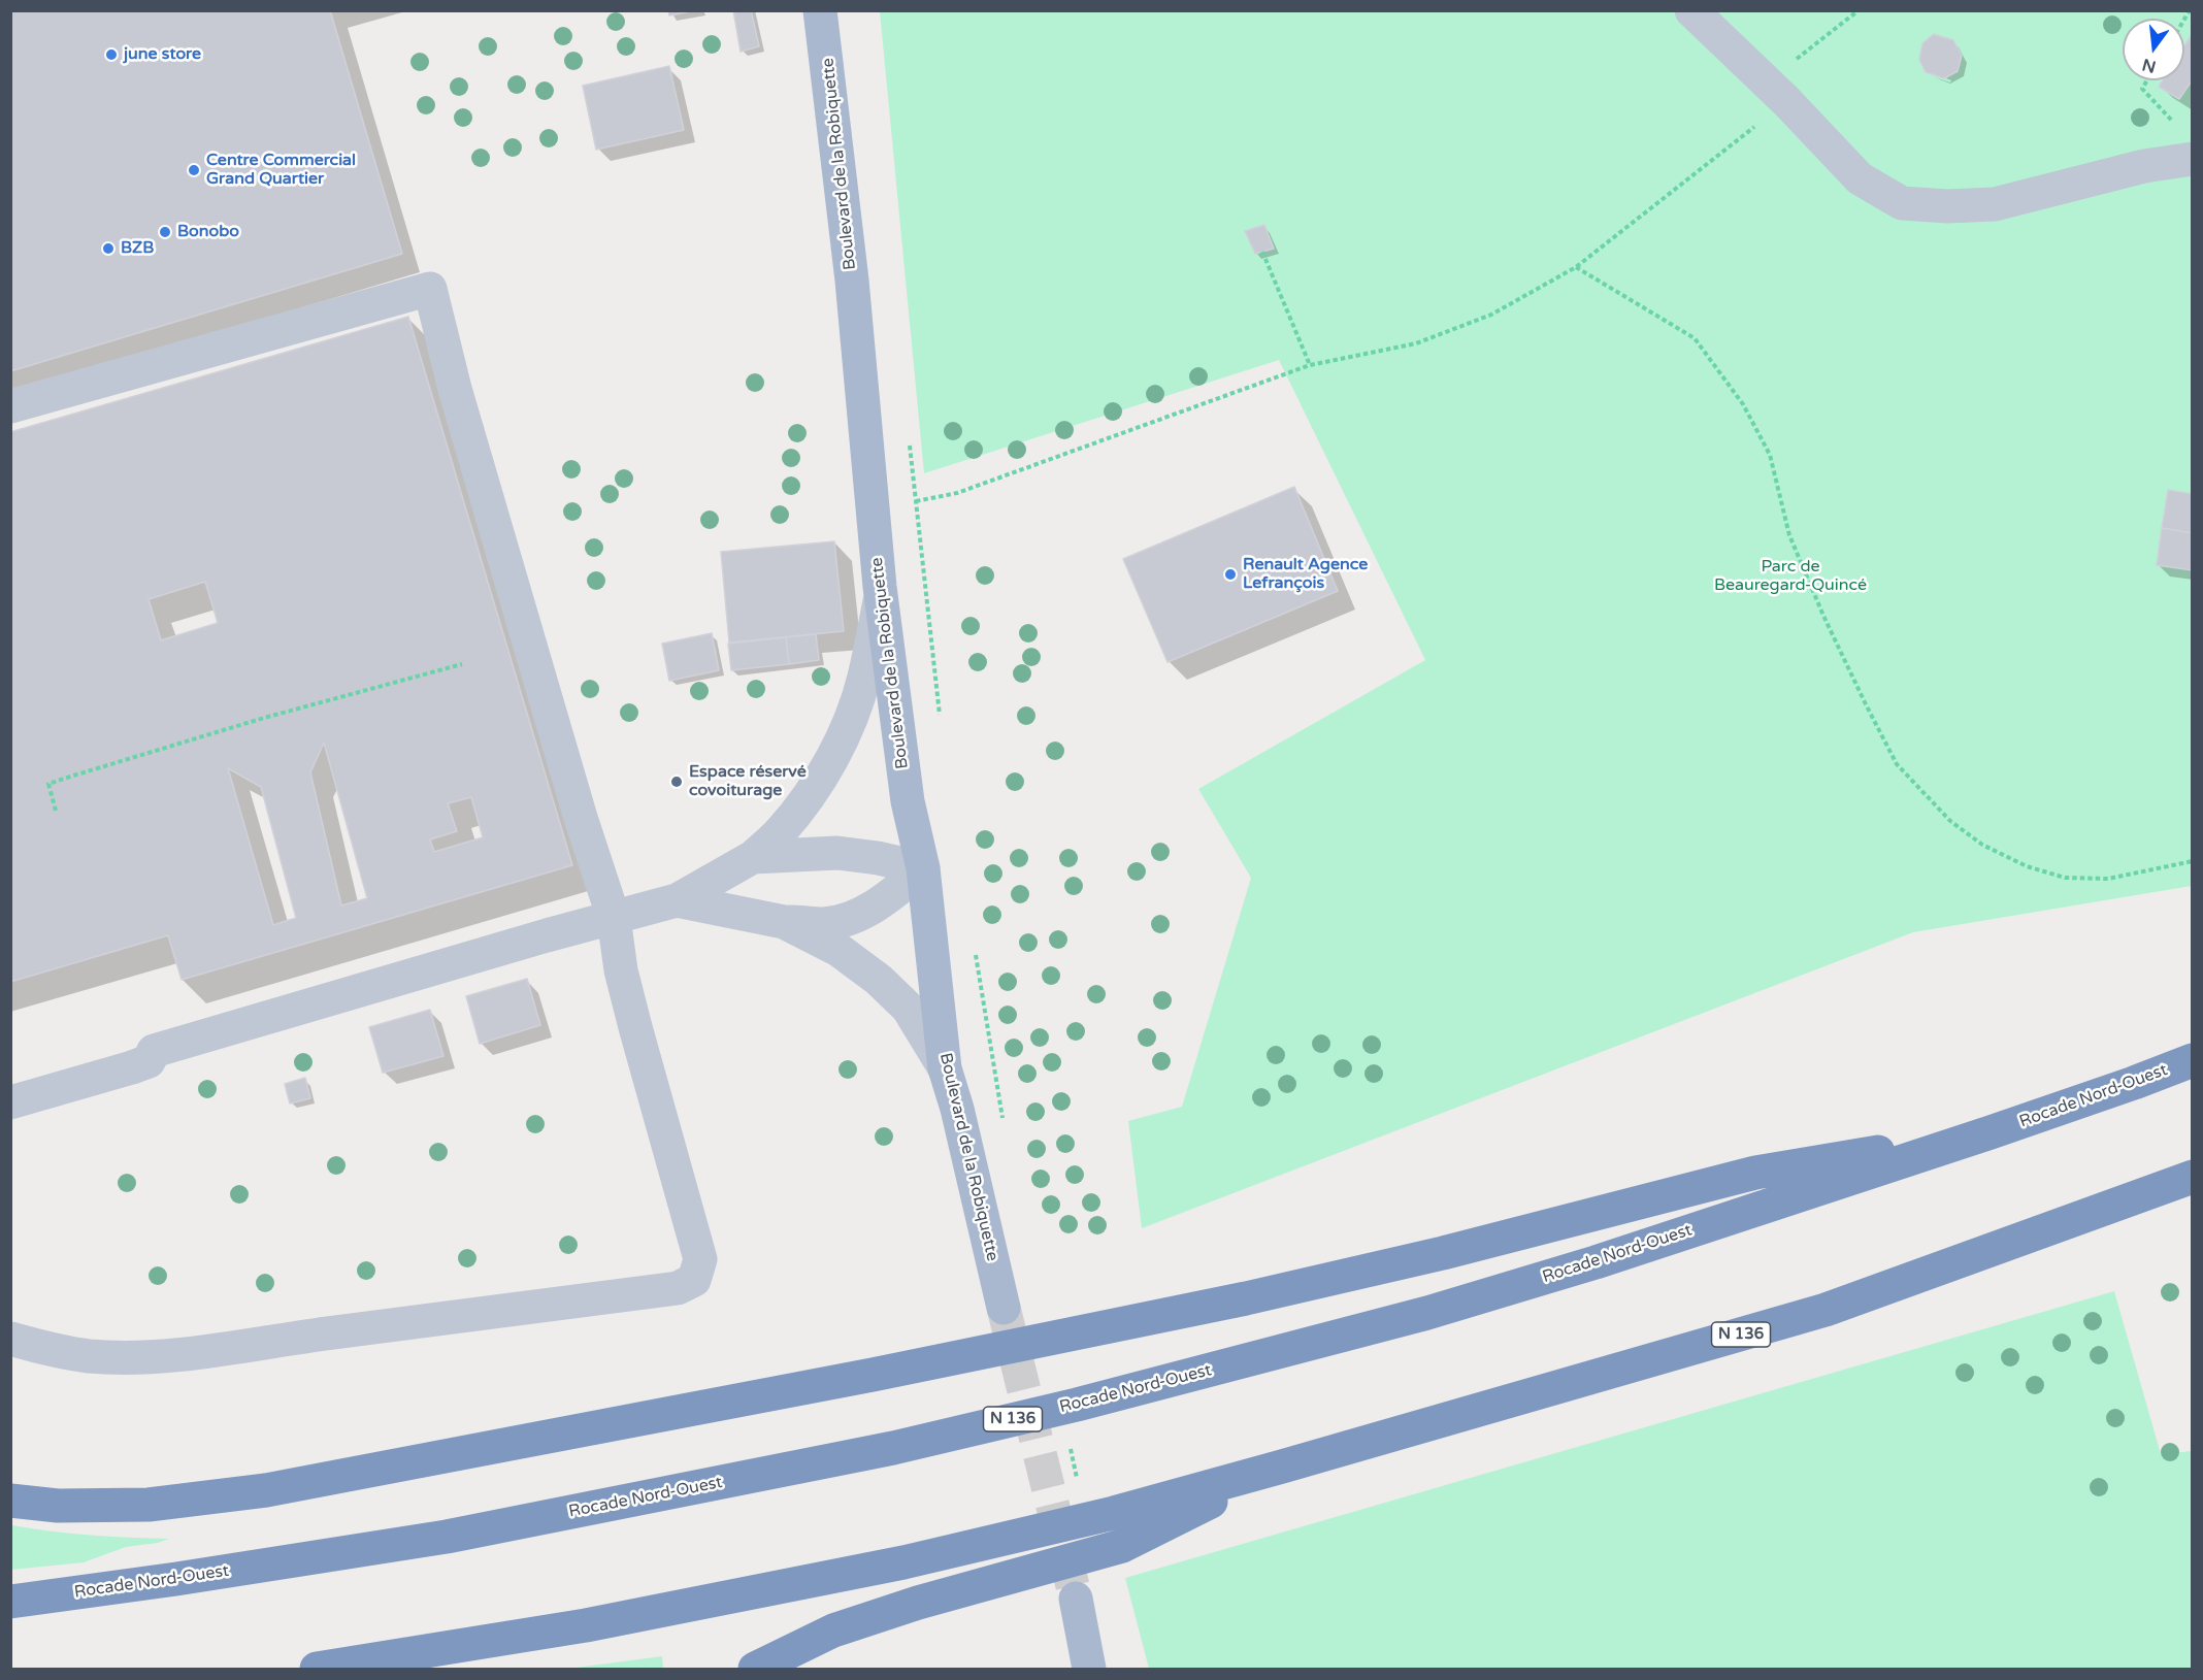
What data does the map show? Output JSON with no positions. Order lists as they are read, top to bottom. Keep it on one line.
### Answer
{"streets":{"highway":["Rocade Nord-Ouest","N 136"],"main road":["Boulevard de la Robiquette"]},"parks":["Parc de Beauregard-Quincé"],"places":["june store","Centre Commercial Grand Quartier","Bonobo","BZB","Renault Agence Lefrançois","Espace réservé covoiturage"],"north":"bottom"}
